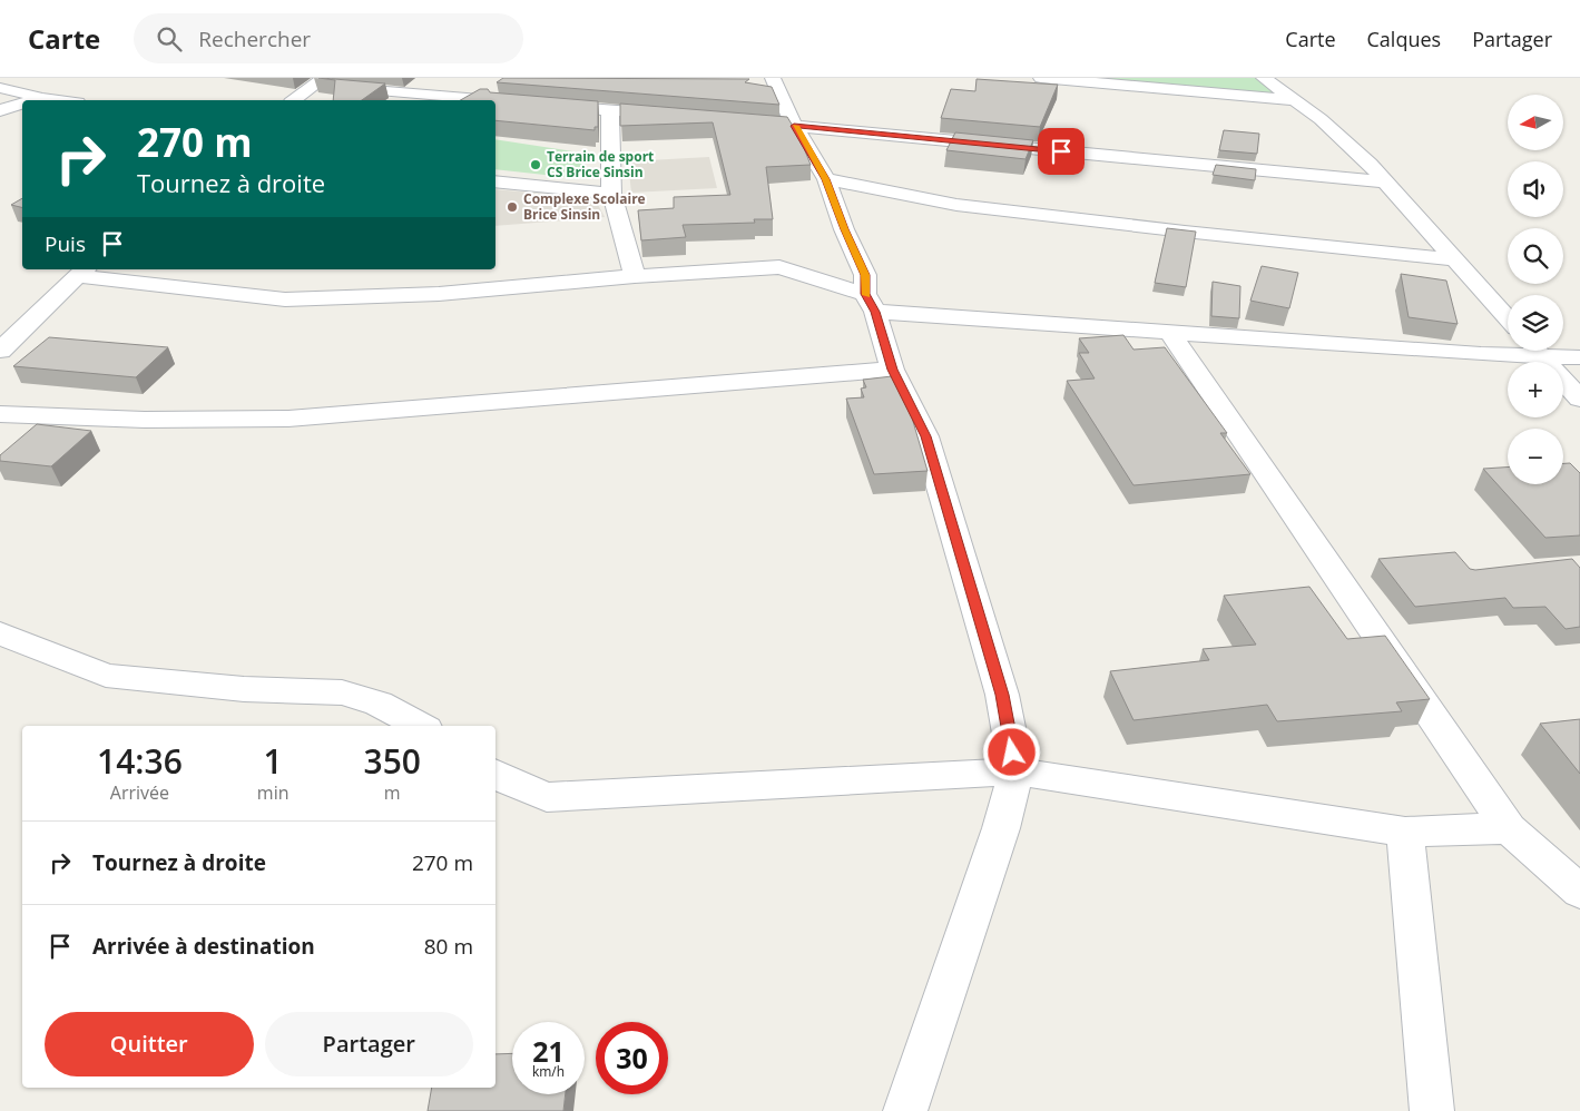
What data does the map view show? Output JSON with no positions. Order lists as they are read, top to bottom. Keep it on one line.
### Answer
{"places":["Terrain de sport CS Brice Sinsin","Complexe Scolaire Brice Sinsin"],"north":"left","page":{"header":"Carte","search":"Rechercher","nav":["Carte","Calques","Partager"],"map_buttons":["+","−"],"turn":["270 m","Tournez à droite"],"then":"Puis","eta":["14:36","Arrivée","1","min","350","m"],"list":[{"name":"Tournez à droite","value":"270 m"},{"name":"Arrivée à destination","value":"80 m"}],"buttons":["Quitter","Partager"],"speed":"21 km/h","limit":"30"}}
